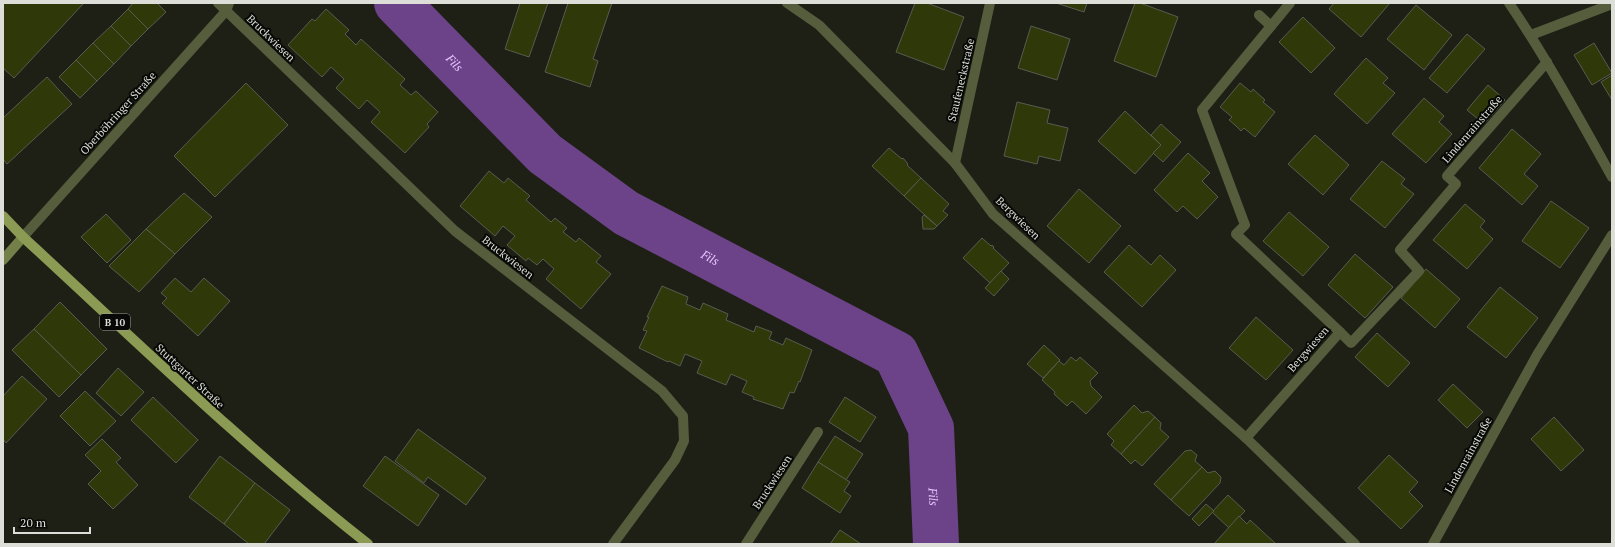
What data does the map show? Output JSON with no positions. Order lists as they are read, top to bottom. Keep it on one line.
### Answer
{"streets":{"main road":["B 10","Stuttgarter Straße"],"street":["Bruckwiesen","Staufeneckstraße","Oberböhringer Straße","Lindenrainstraße","Bergwiesen"]},"crossings":[["Bruckwiesen","Oberböhringer Straße"],["Staufeneckstraße","Bergwiesen"],["Oberböhringer Straße","Stuttgarter Straße"],["Lindenrainstraße","Bergwiesen"]],"water":["Fils"],"scale_bar":"20 m"}
